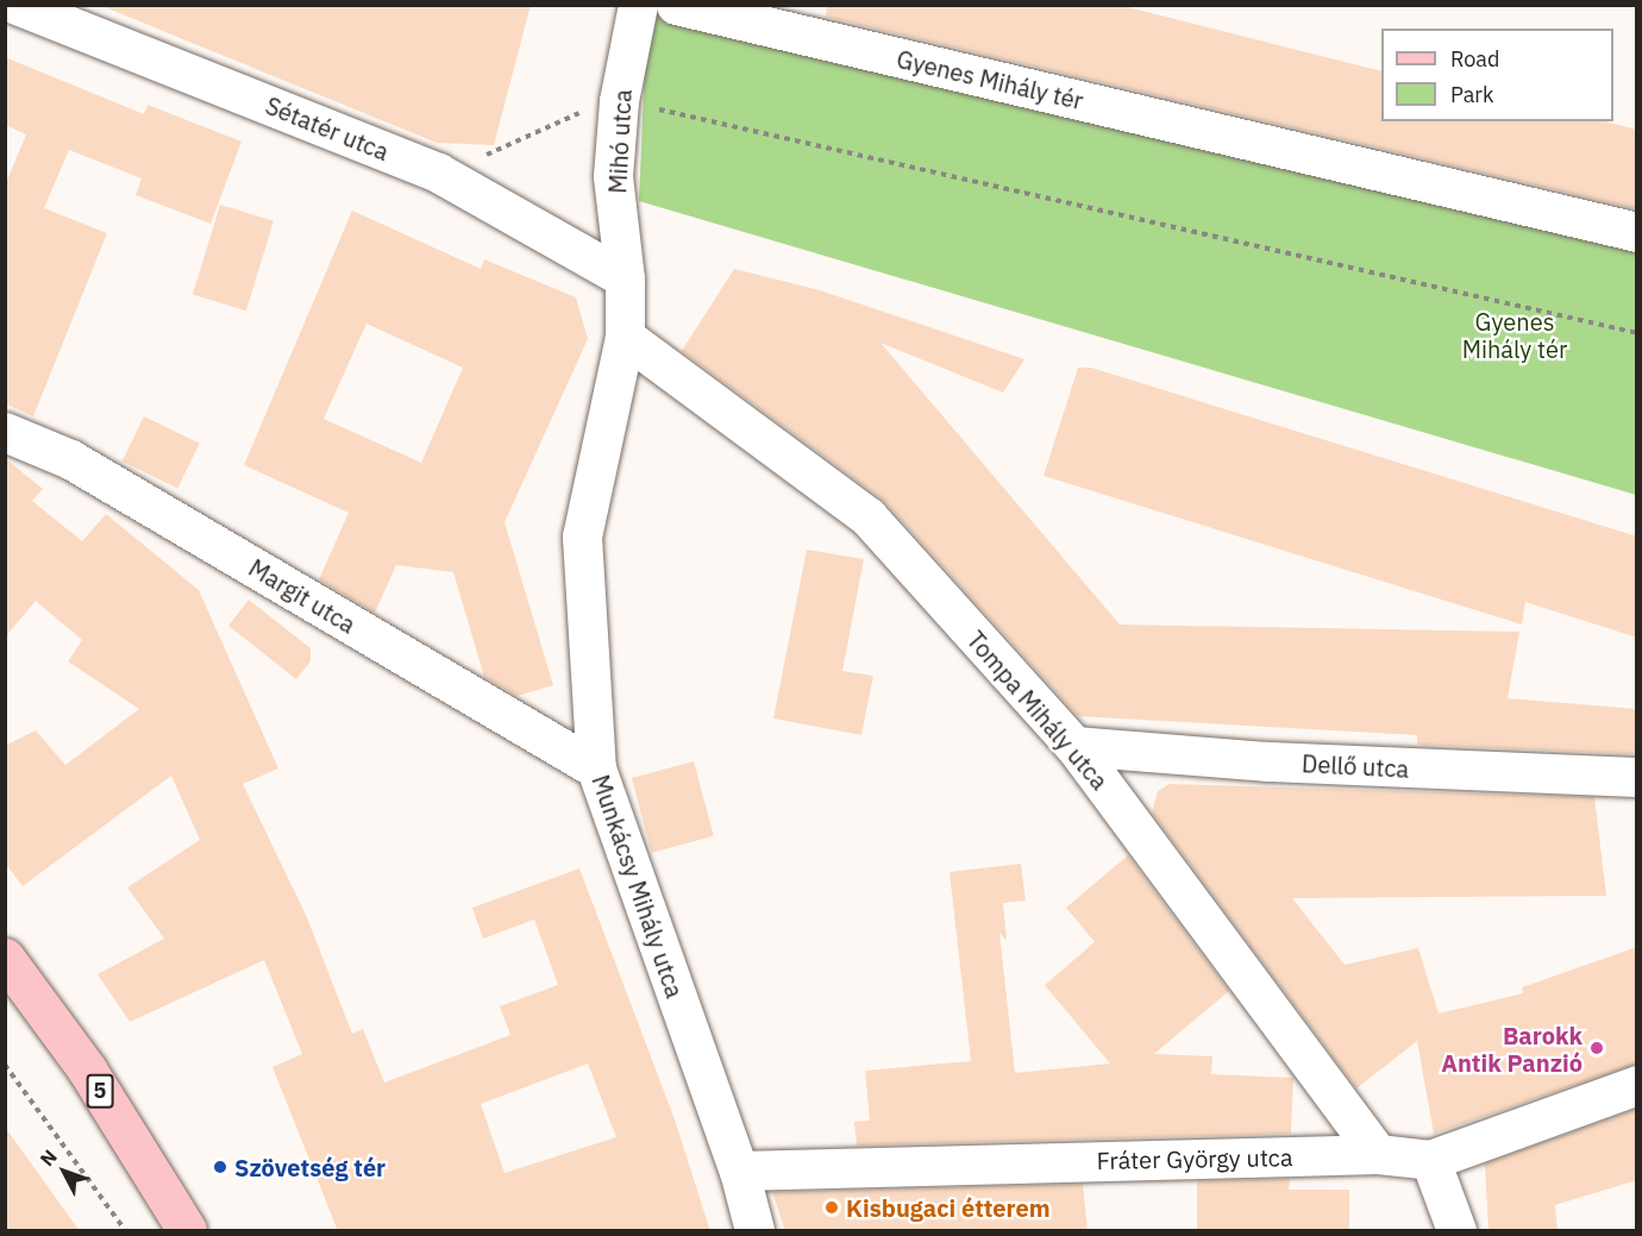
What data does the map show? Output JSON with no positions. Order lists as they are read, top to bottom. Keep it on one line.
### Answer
{"streets":{"main road":["5"],"street":["Gyenes Mihály tér","Sétatér utca","Mihó utca","Margit utca","Tompa Mihály utca","Dellő utca","Munkácsy Mihály utca","Fráter György utca"]},"crossings":[["Sétatér utca","Mihó utca"],["Sétatér utca","Munkácsy Mihály utca"],["Mihó utca","Munkácsy Mihály utca"],["Margit utca","Munkácsy Mihály utca"],["Tompa Mihály utca","Dellő utca"],["Tompa Mihály utca","Munkácsy Mihály utca"],["Tompa Mihály utca","Fráter György utca"],["Munkácsy Mihály utca","Fráter György utca"]],"parks":["Gyenes Mihály tér"],"places":["Barokk Antik Panzió","Szövetség tér","Kisbugaci étterem"],"legend":["Road","Park"],"north":"top left"}
